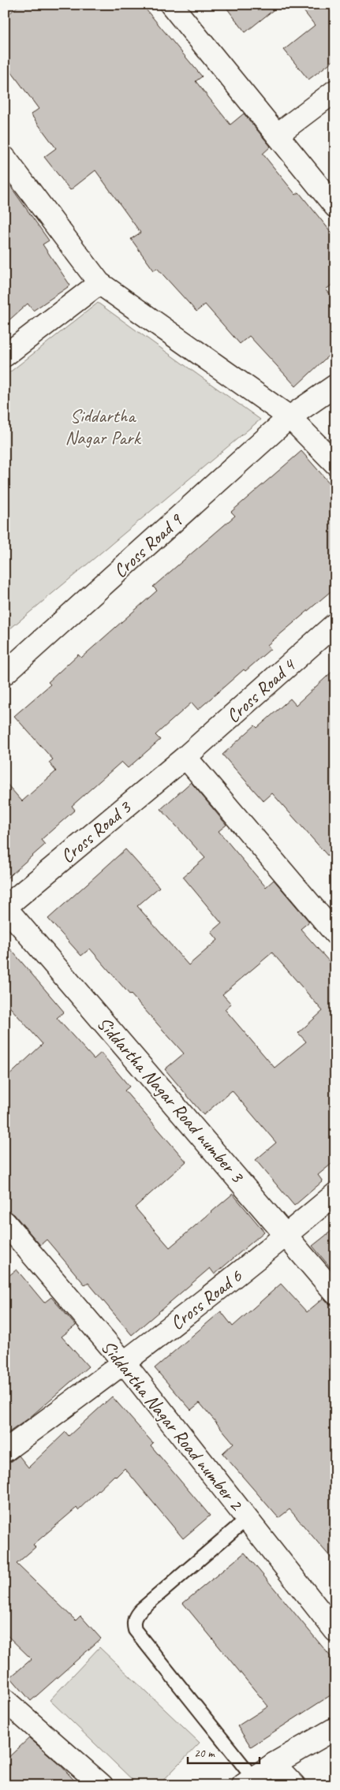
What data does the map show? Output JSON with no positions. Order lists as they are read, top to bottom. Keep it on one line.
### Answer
{"streets":{"street":["Cross Road 9","Cross Road 4","Cross Road 3","Siddartha Nagar Road number 3","Cross Road 6","Siddartha Nagar Road number 2"]},"crossings":[["Cross Road 4","Cross Road 3"],["Cross Road 3","Siddartha Nagar Road number 3"],["Siddartha Nagar Road number 3","Cross Road 6"],["Cross Road 6","Siddartha Nagar Road number 2"]],"parks":["Siddartha Nagar Park"],"scale_bar":"20 m"}
